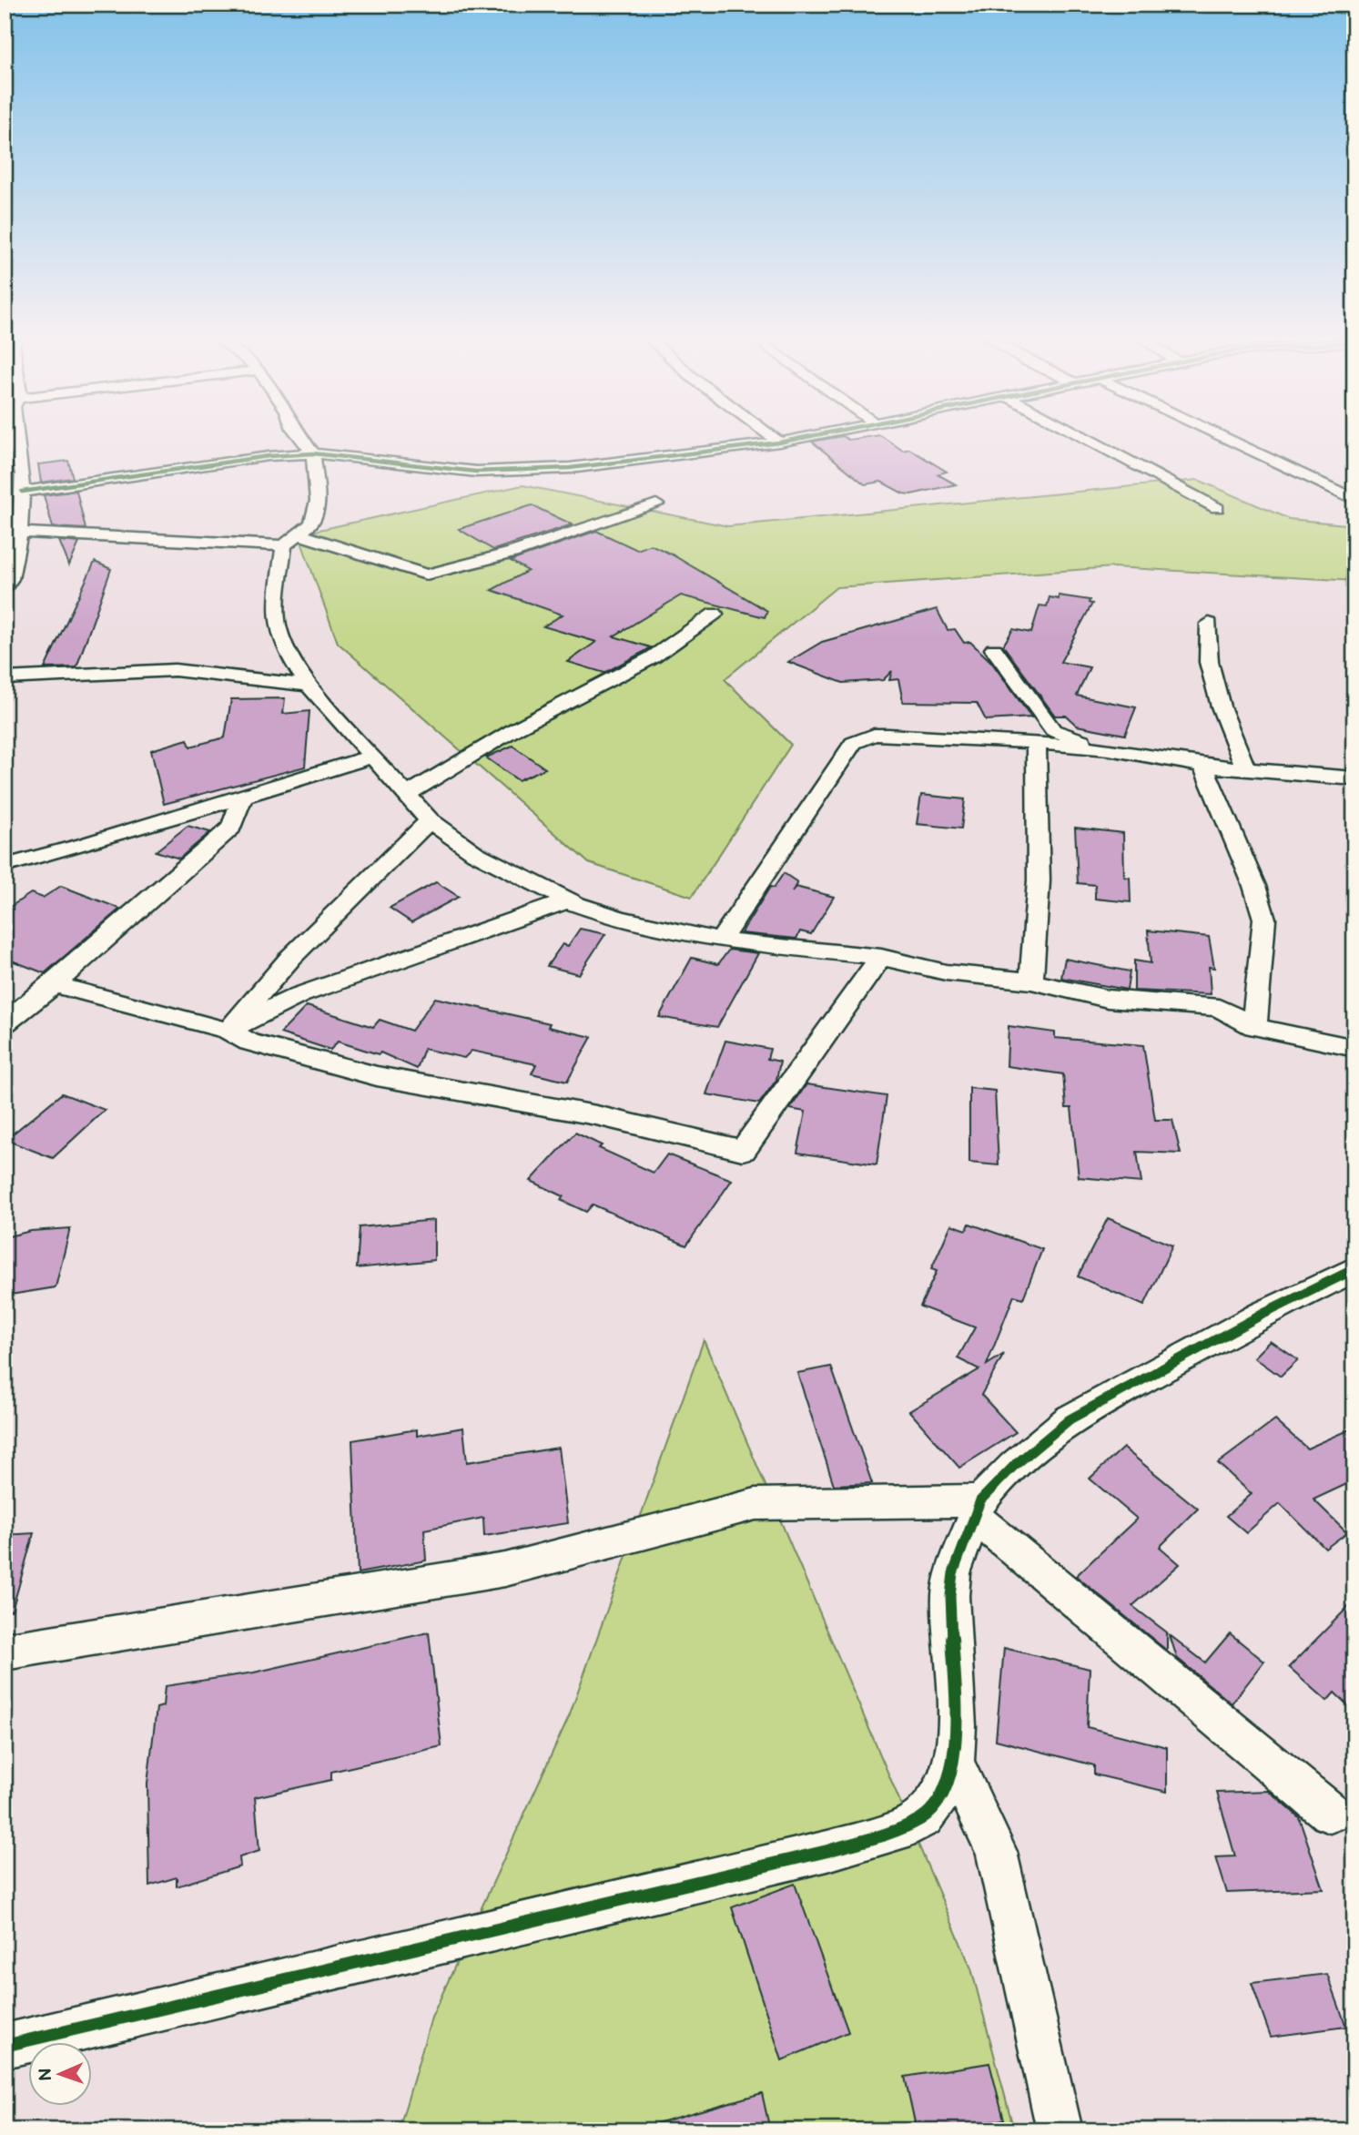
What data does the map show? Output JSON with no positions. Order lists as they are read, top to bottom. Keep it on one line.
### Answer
{"north":"left"}
